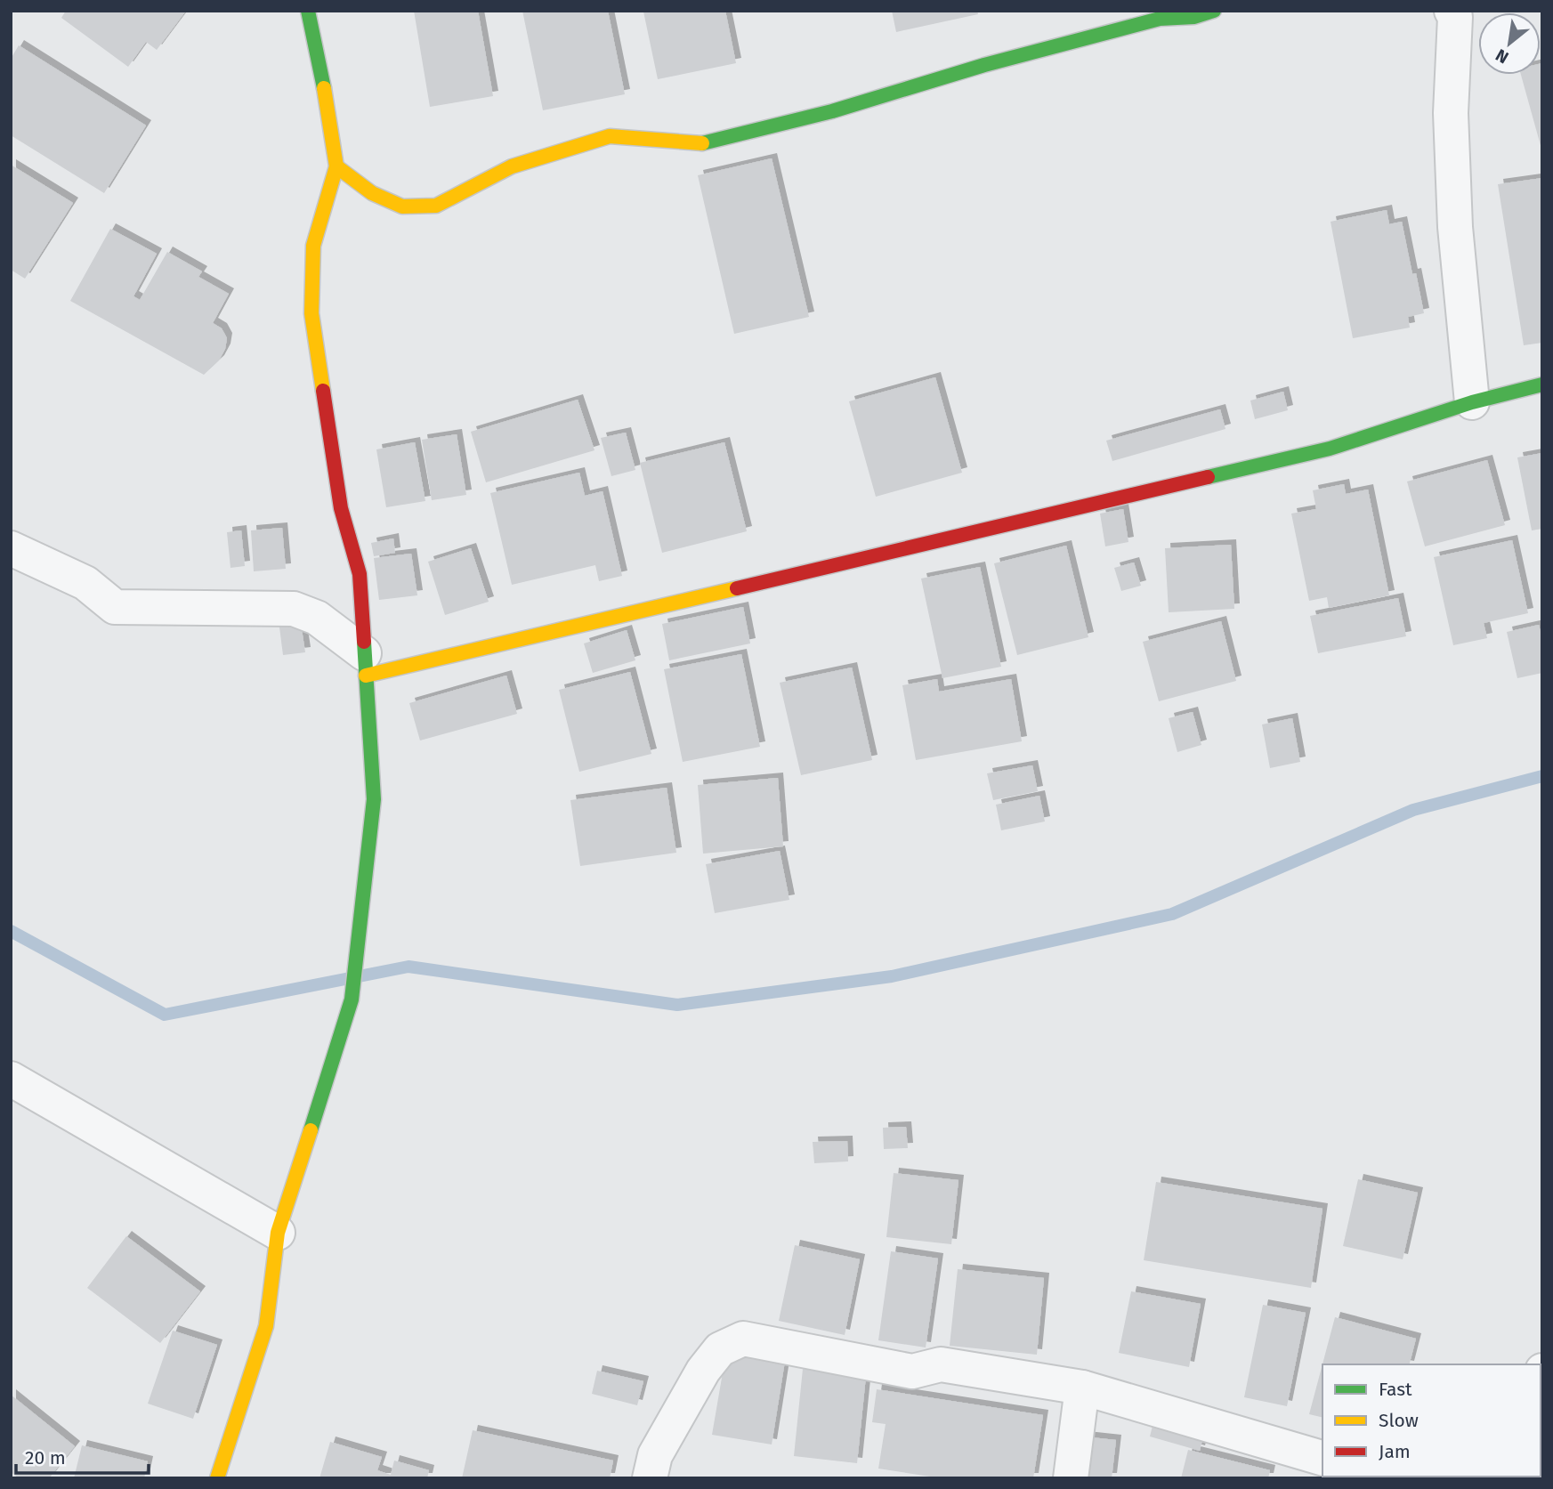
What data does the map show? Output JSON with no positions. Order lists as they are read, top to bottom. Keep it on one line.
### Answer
{"legend":["Fast","Slow","Jam"],"scale_bar":"20 m","north":"bottom left"}
